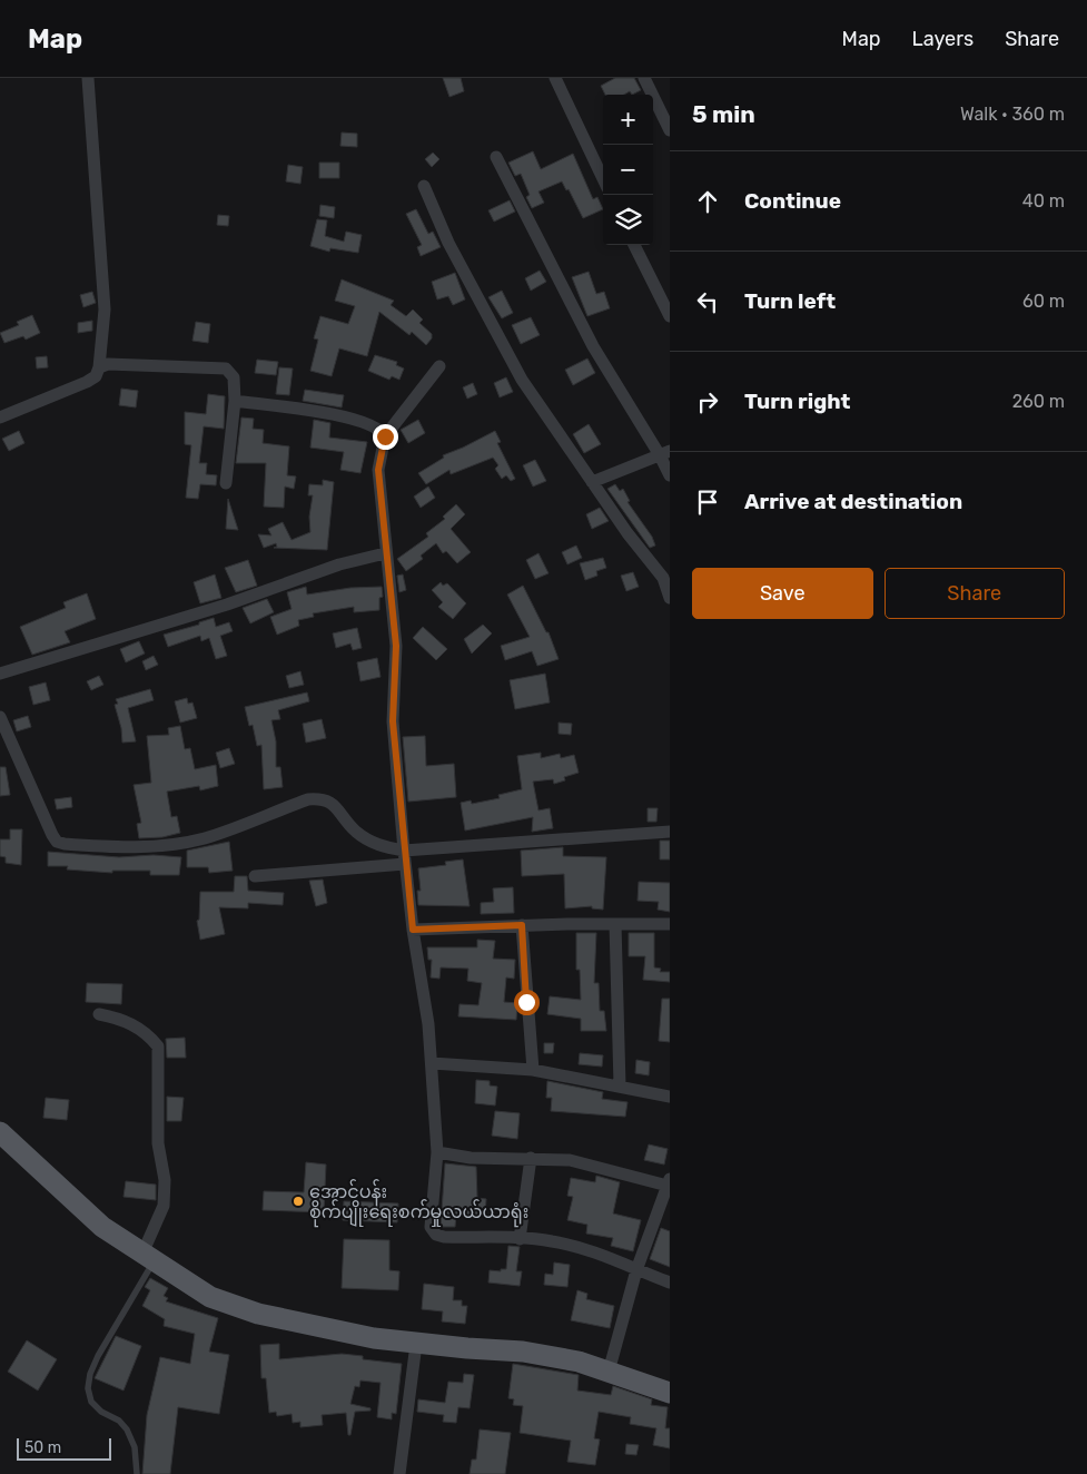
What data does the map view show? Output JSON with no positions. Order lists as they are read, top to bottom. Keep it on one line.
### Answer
{"places":["အောင်ပန်း စိုက်ပျိုးရေးစက်မှုလယ်ယာရုံး"],"scale_bar":"50 m","page":{"header":"Map","nav":["Map","Layers","Share"],"heading":["5 min","Walk · 360 m"],"map_buttons":["+","−"],"list":[["Continue","40 m"],["Turn left","60 m"],["Turn right","260 m"],"Arrive at destination"],"buttons":["Save","Share"],"scale":"50 m"}}
